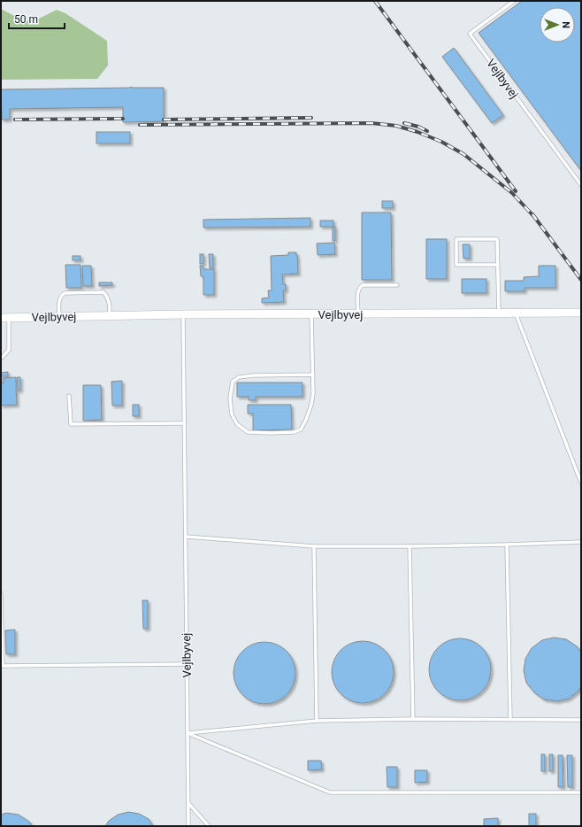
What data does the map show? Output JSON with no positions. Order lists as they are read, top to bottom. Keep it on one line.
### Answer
{"streets":{"street":["Vejlbyvej"]},"scale_bar":"50 m","north":"right"}
